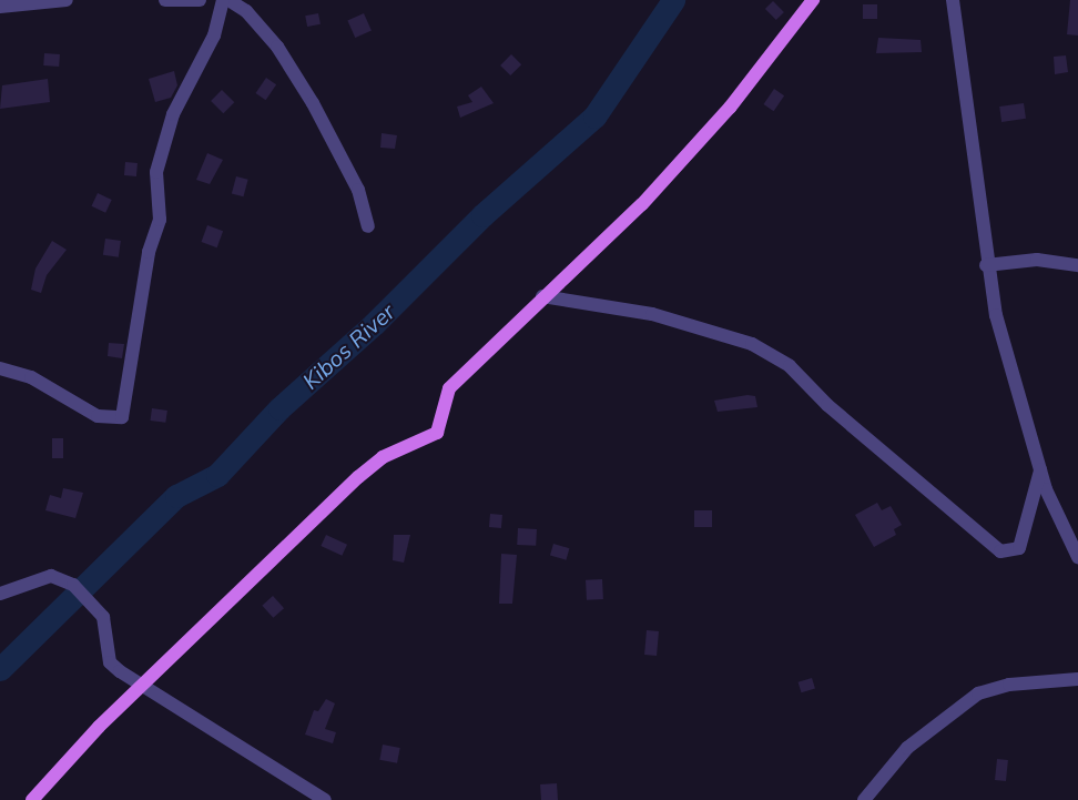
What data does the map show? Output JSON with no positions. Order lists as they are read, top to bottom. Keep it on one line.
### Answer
{"water":["Kibos River"]}
